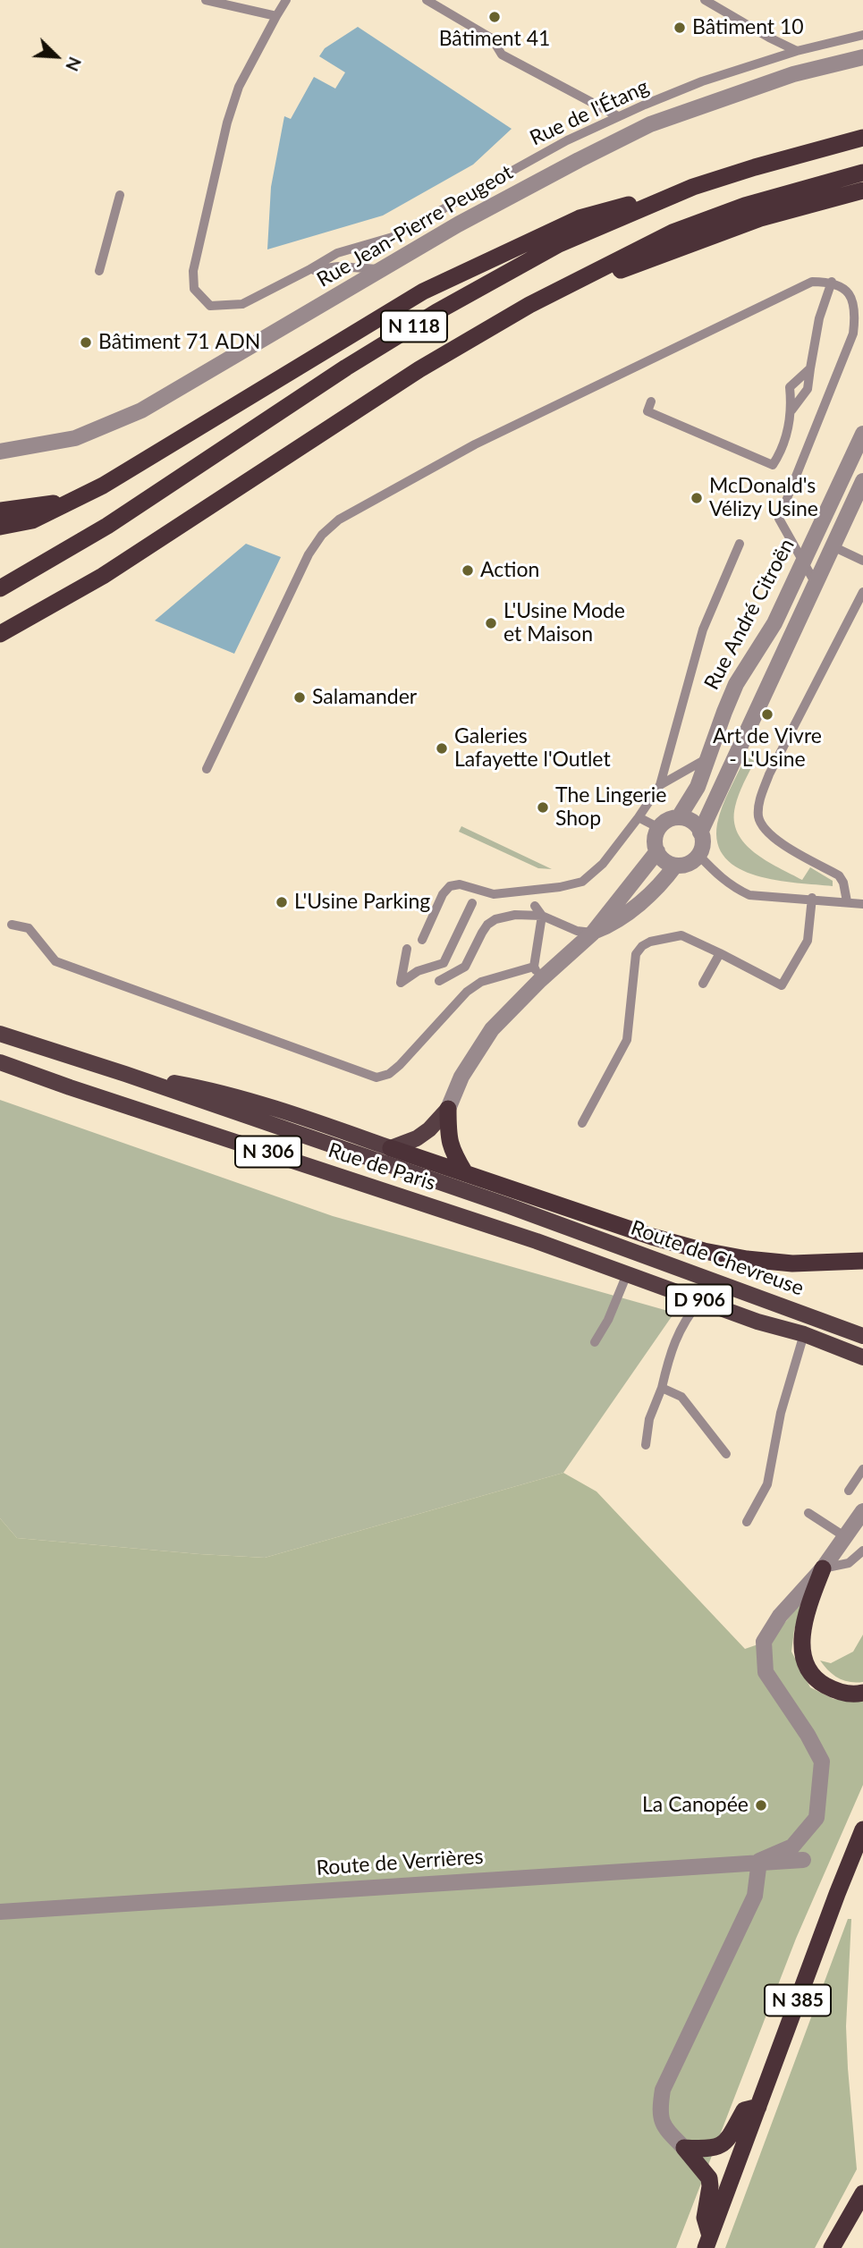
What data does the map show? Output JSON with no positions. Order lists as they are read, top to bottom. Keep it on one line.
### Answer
{"streets":{"highway":["N 118","N 385"],"main road":["N 306","Rue de Paris","Route de Chevreuse","D 906"],"street":["Rue Jean-Pierre Peugeot","Rue André Citroën","Route de Verrières"],"lane":["Rue de l'Étang"]},"crossings":[["N 306","Rue de Paris"],["Rue de Paris","Route de Chevreuse"],["Rue de Paris","D 906"]],"places":["Bâtiment 41","Bâtiment 10","Bâtiment 71 ADN","McDonald's Vélizy Usine","Action","L'Usine Mode et Maison","Salamander","Art de Vivre - L'Usine","Galeries Lafayette l'Outlet","The Lingerie Shop","L'Usine Parking","La Canopée"],"north":"bottom right"}
